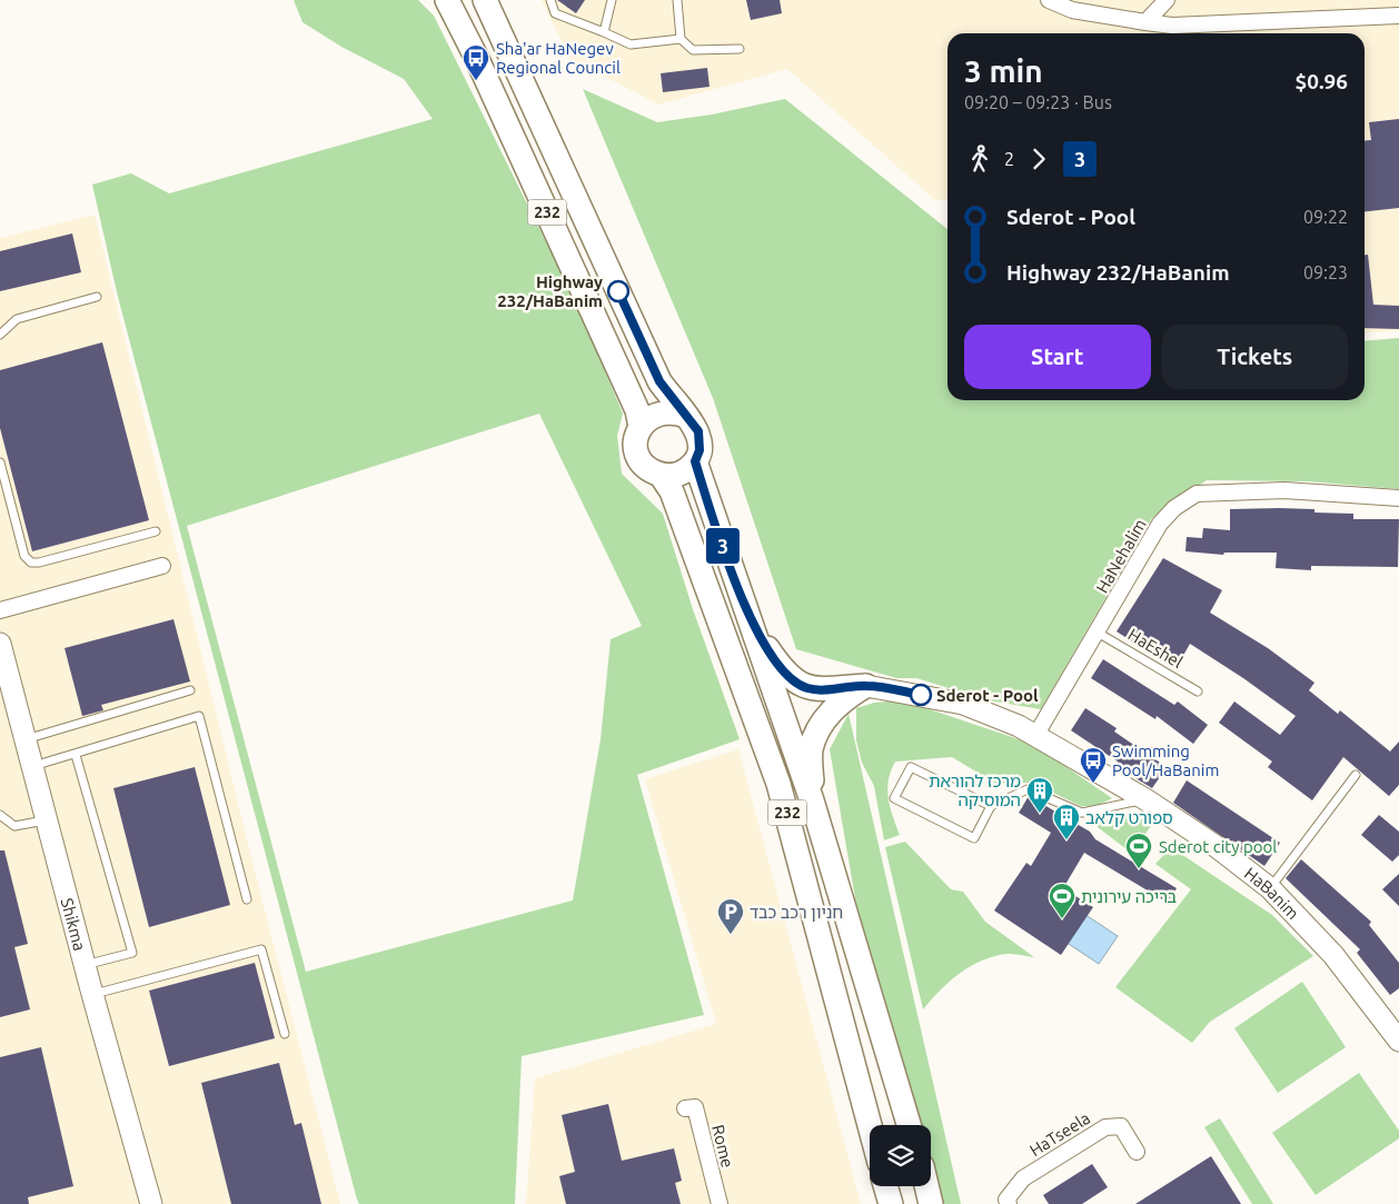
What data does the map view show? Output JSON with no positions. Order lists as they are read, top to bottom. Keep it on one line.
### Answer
{"streets":{"main road":["232"],"street":["HaNehalim","HaBanim","Shikma","HaTseela","Rome"],"lane":["HaEshel"]},"crossings":[["HaNehalim","HaEshel"],["HaNehalim","HaBanim"]],"places":{"bus stop":["Sha'ar HaNegev Regional Council","Swimming Pool/HaBanim"],"other":["Highway 232/HaBanim","Sderot - Pool"],"building":["מרכז להוראת המוסיקה","ספורט קלאב"],"sports":["Sderot city pool","בריכה עירונית"],"parking":["חניון רכב כבד"]},"lines":["bus line 3"],"page":{"on_map":"3","heading":["3 min","09:20 – 09:23 · Bus","$0.96"],"legs":["2","3"],"list":[{"name":"Sderot - Pool","value":"09:22"},{"name":"Highway 232/HaBanim","value":"09:23"}],"buttons":["Start","Tickets"]}}
